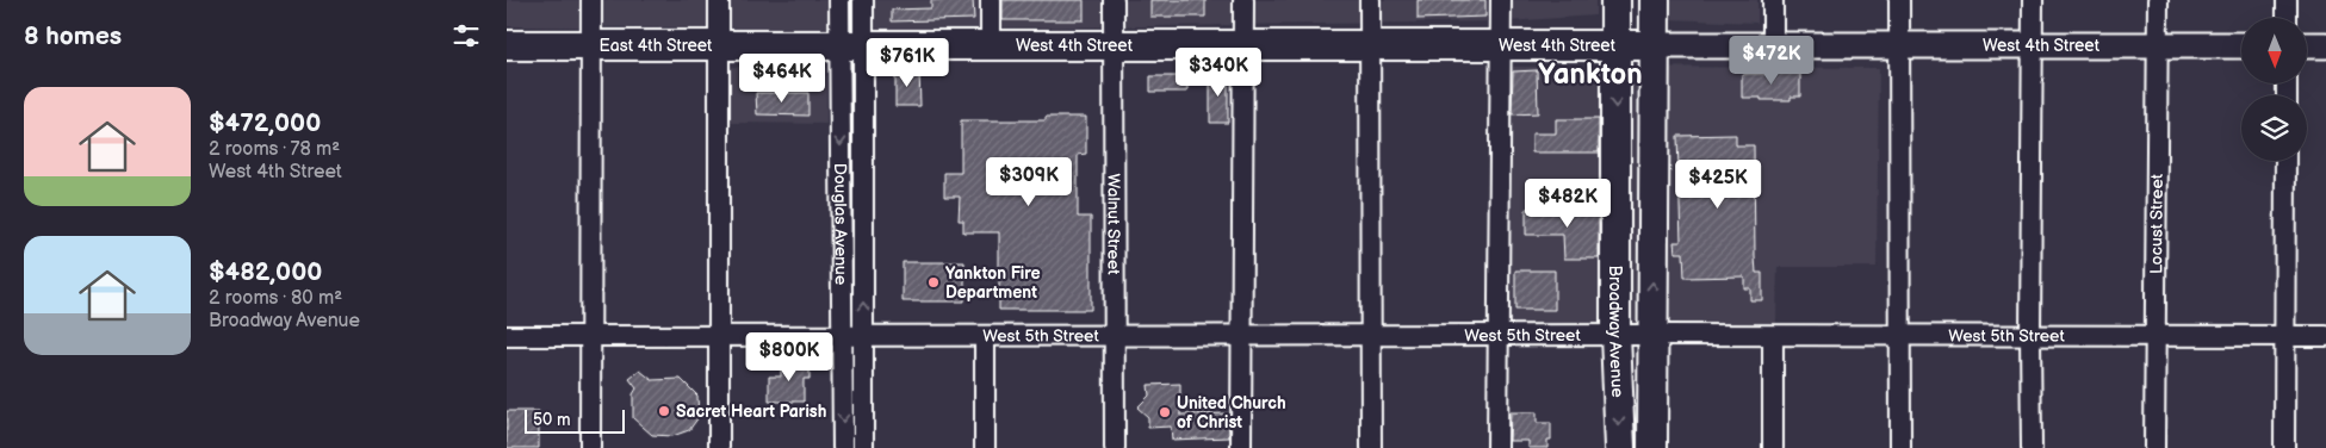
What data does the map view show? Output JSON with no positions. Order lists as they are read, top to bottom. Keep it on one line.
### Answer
{"streets":{"highway":["East 4th Street","West 4th Street","Broadway Avenue"],"street":["Douglas Avenue","Walnut Street","Locust Street","West 5th Street"]},"crossings":[["East 4th Street","West 4th Street"],["East 4th Street","Douglas Avenue"],["West 4th Street","Douglas Avenue"],["West 4th Street","Walnut Street"],["West 4th Street","Locust Street"],["West 4th Street","Broadway Avenue"],["Douglas Avenue","West 5th Street"],["Walnut Street","West 5th Street"],["Locust Street","West 5th Street"],["Broadway Avenue","West 5th Street"]],"districts":["Yankton"],"places":["Yankton Fire Department","Sacret Heart Parish","United Church of Christ"],"scale_bar":"50 m","north":"bottom","page":{"heading":"8 homes","price":["$472K","$761K","$340K","$464K","$309K","$425K","$482K","$800K"],"list":[{"name":"$472,000","note":"2 rooms · 78 m² · West 4th Street"},{"name":"$482,000","note":"2 rooms · 80 m² · Broadway Avenue"}],"scale":"50 m"}}
